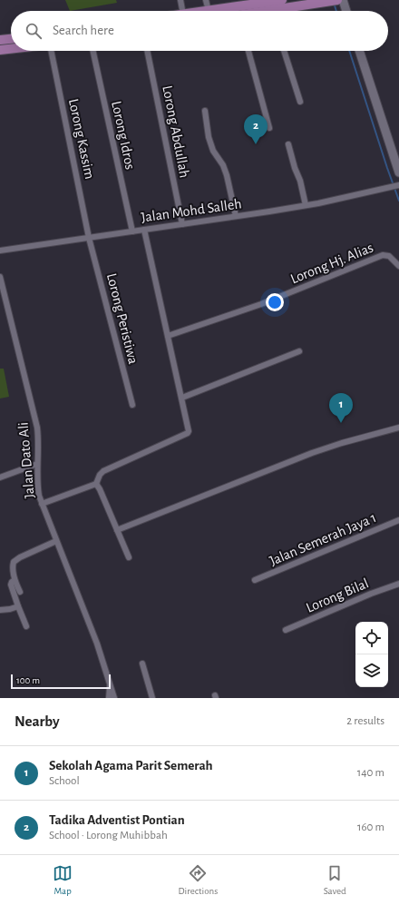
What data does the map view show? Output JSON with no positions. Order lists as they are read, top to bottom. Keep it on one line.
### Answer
{"streets":{"street":["Lorong Abdullah","Lorong Idros","Lorong Kassim","Jalan Mohd Salleh","Lorong Hj. Alias","Lorong Peristiwa","Jalan Dato Ali","Jalan Semerah Jaya 1","Lorong Bilal"]},"crossings":[["Lorong Abdullah","Jalan Mohd Salleh"],["Lorong Idros","Jalan Mohd Salleh"],["Lorong Kassim","Jalan Mohd Salleh"],["Lorong Kassim","Lorong Peristiwa"],["Jalan Mohd Salleh","Lorong Peristiwa"]],"scale_bar":"100 m","page":{"search":"Search here","pins":["2","1"],"scale":"100 m","heading":["Nearby","2 results"],"list":[{"mark":"1","name":"Sekolah Agama Parit Semerah","note":"School","value":"140 m"},{"mark":"2","name":"Tadika Adventist Pontian","note":"School · Lorong Muhibbah","value":"160 m"}],"nav":["Map","Directions","Saved"]}}
